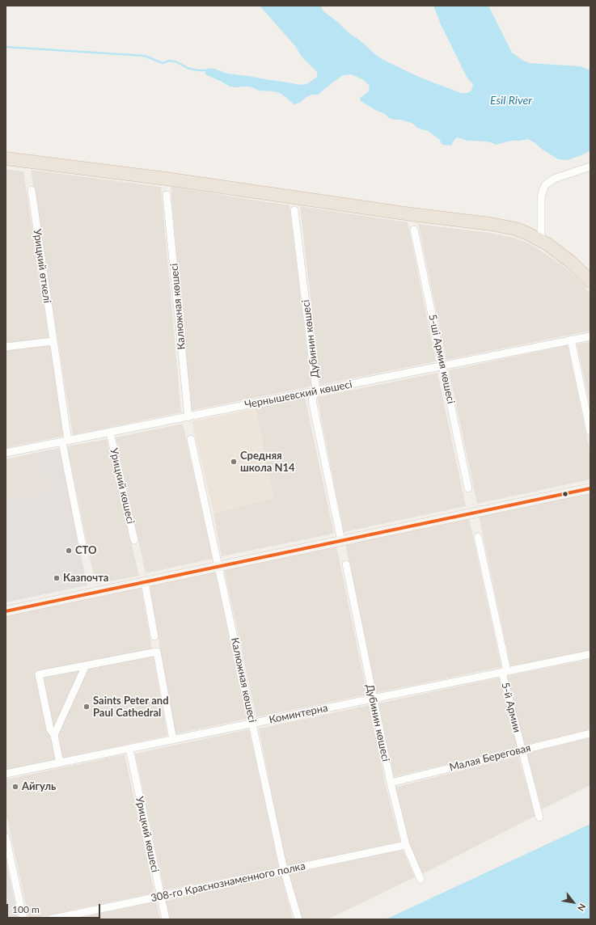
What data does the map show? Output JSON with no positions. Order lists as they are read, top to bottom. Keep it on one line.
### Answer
{"streets":{"street":["Урицкий өткелі","Калюжная көшесі","Дубинин көшесі","5-ші Армия көшесі","Чернышевский көшесі","Урицкий көшесі","5-й Армии","Коминтерна","Малая Береговая","308-го Краснознаменного полка"]},"crossings":[["Урицкий өткелі","Чернышевский көшесі"],["Калюжная көшесі","Чернышевский көшесі"],["Калюжная көшесі","Коминтерна"],["Калюжная көшесі","308-го Краснознаменного полка"],["Дубинин көшесі","Чернышевский көшесі"],["Дубинин көшесі","Коминтерна"],["Дубинин көшесі","Малая Береговая"],["Дубинин көшесі","308-го Краснознаменного полка"],["5-ші Армия көшесі","Чернышевский көшесі"],["Чернышевский көшесі","Урицкий көшесі"],["Урицкий көшесі","Коминтерна"],["Урицкий көшесі","308-го Краснознаменного полка"],["5-й Армии","Коминтерна"],["5-й Армии","Малая Береговая"]],"water":["Esil River"],"places":["Средняя школа N14","СТО","Казпочта","Saints Peter and Paul Cathedral","Айгуль"],"scale_bar":"100 m","north":"bottom right"}
